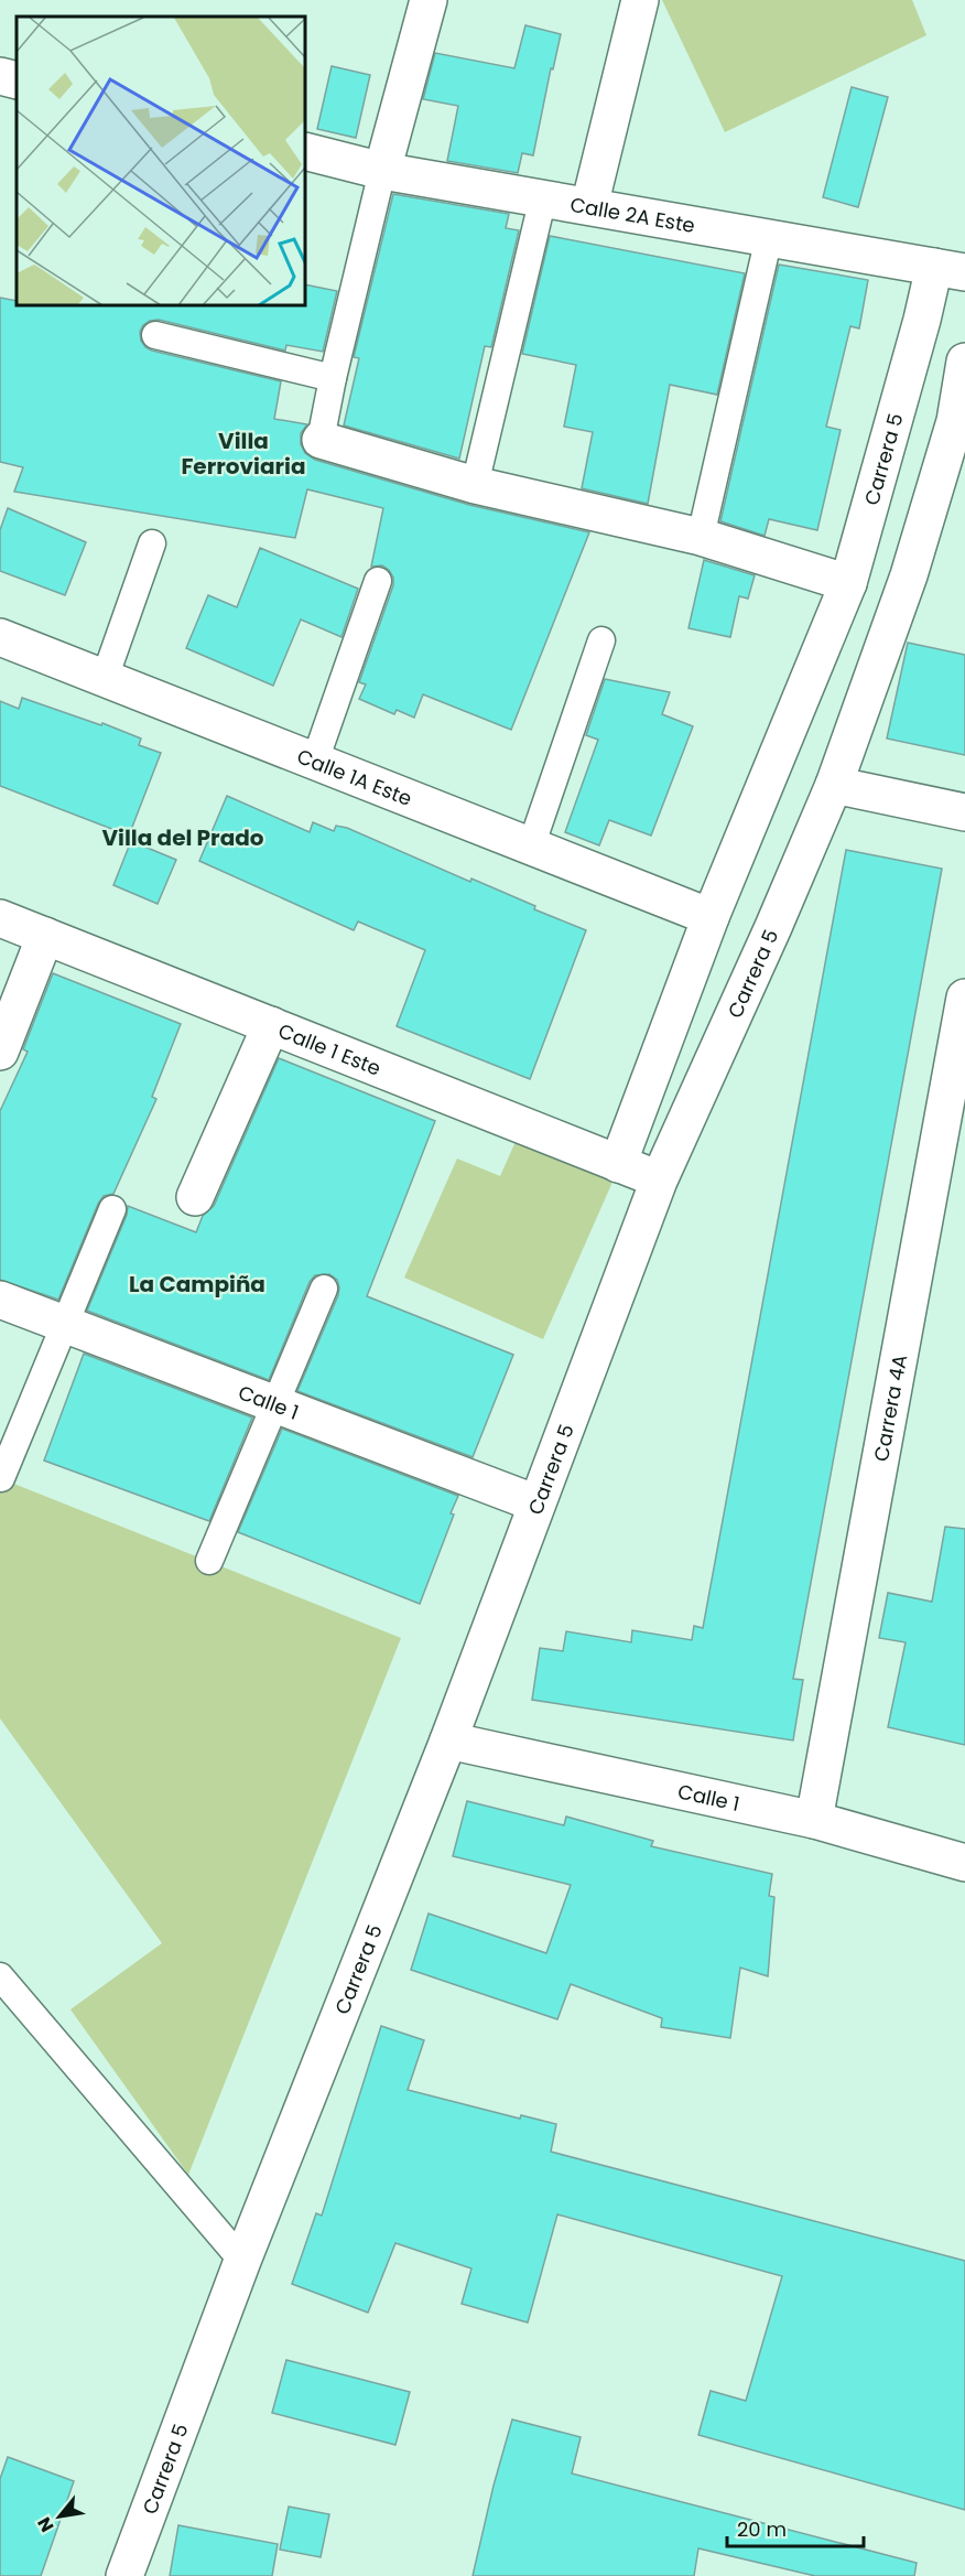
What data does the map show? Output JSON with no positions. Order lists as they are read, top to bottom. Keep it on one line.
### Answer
{"streets":{"street":["Calle 2A Este","Carrera 5","Calle 1A Este","Calle 1 Este","Calle 1","Carrera 4A"]},"crossings":[["Calle 2A Este","Carrera 5"],["Carrera 5","Calle 1A Este"],["Carrera 5","Calle 1 Este"],["Carrera 5","Calle 1"],["Calle 1","Carrera 4A"]],"districts":["Villa Ferroviaria","Villa del Prado","La Campiña"],"scale_bar":"20 m","north":"bottom left"}
